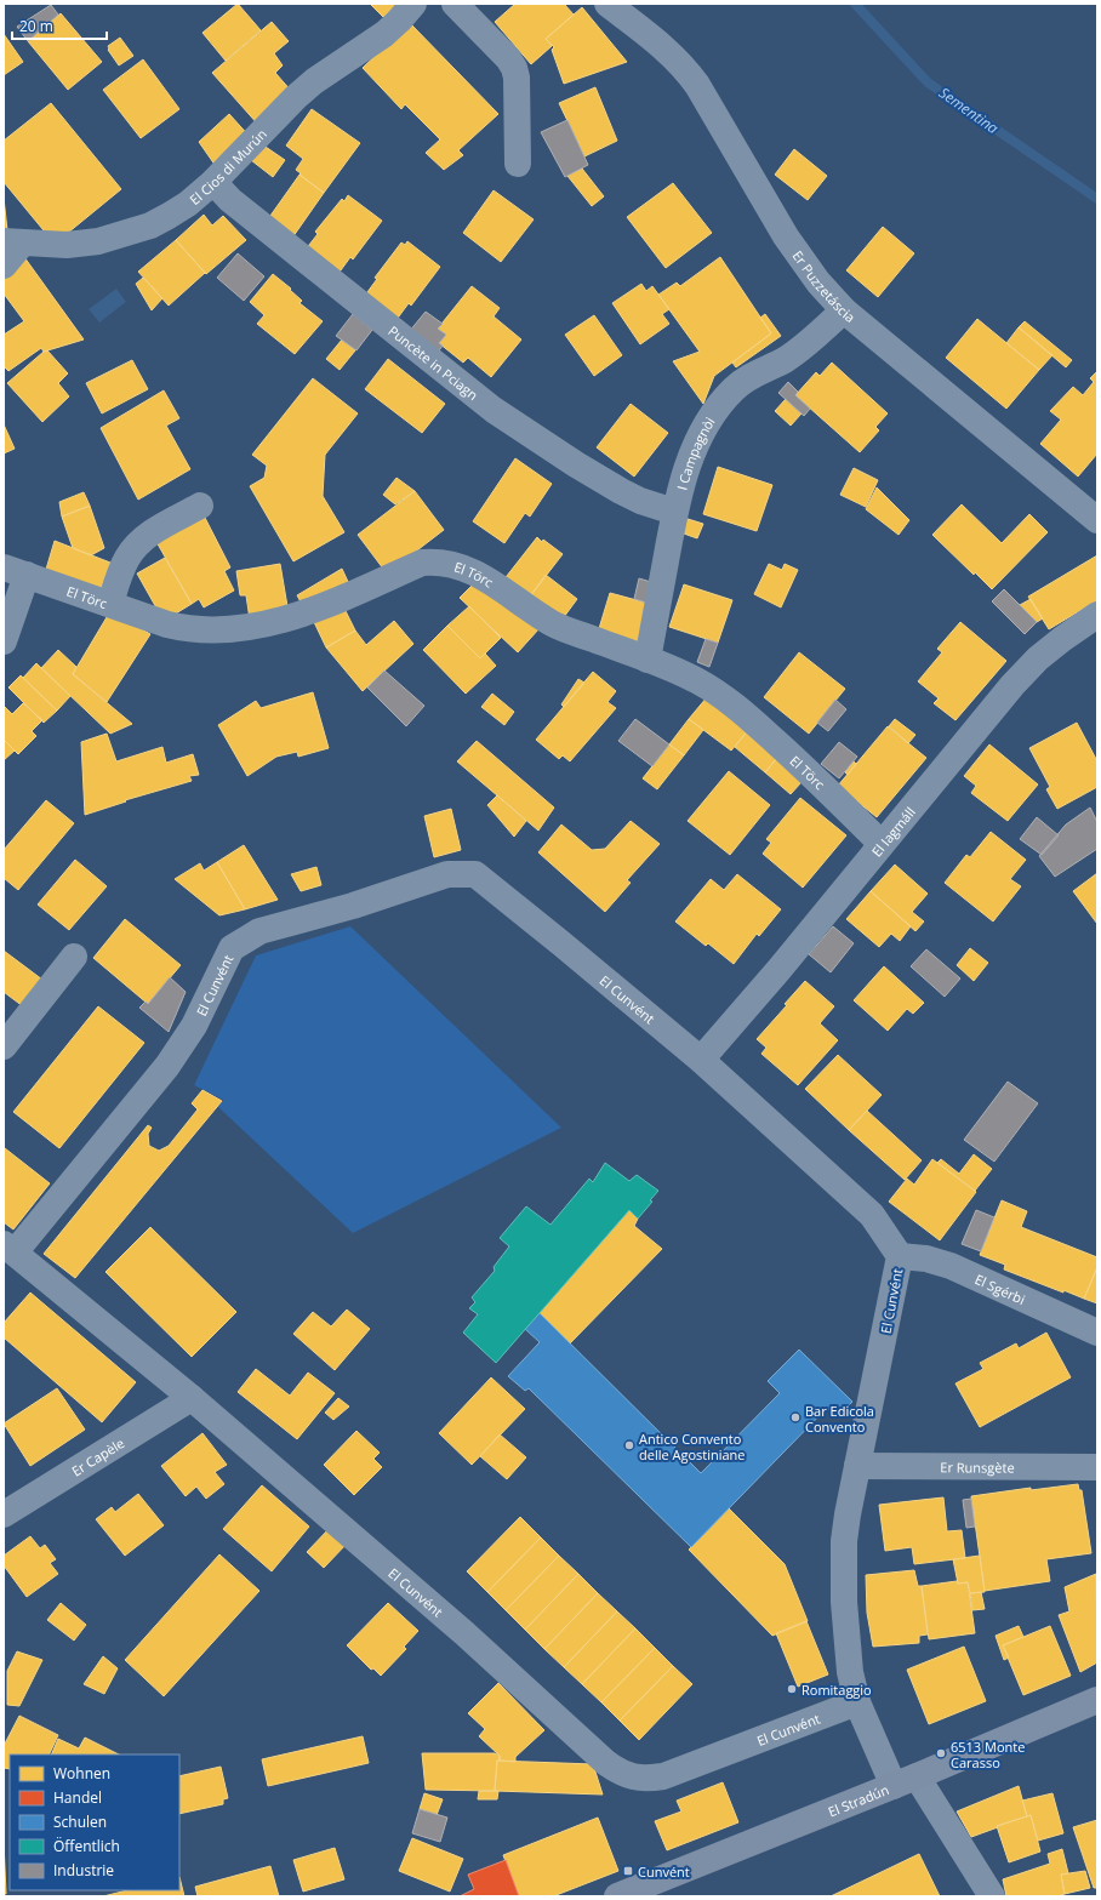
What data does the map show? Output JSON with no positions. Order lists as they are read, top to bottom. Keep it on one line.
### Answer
{"streets":{"main road":["El Stradún"],"street":["El Cios di Murún","Er Puzzetáscia","Puncète in Pciagn","I Campagnòi","El Törc","El Iagmáll","El Cunvént","El Sgérbi","Er Capèle","Er Runsgète"]},"crossings":[["El Cios di Murún","Puncète in Pciagn"],["Er Puzzetáscia","I Campagnòi"],["Puncète in Pciagn","I Campagnòi"],["I Campagnòi","El Törc"],["El Törc","El Iagmáll"],["El Iagmáll","El Cunvént"],["El Cunvént","El Sgérbi"],["El Cunvént","Er Capèle"],["El Cunvént","Er Runsgète"],["El Cunvént","El Stradún"]],"water":["Sementina"],"places":{"other":["Bar Edicola Convento","Antico Convento delle Agostiniane","Romitaggio","6513 Monte Carasso"],"transit":["Cunvént"]},"legend":["Wohnen","Handel","Schulen","Öffentlich","Industrie"],"scale_bar":"20 m"}
